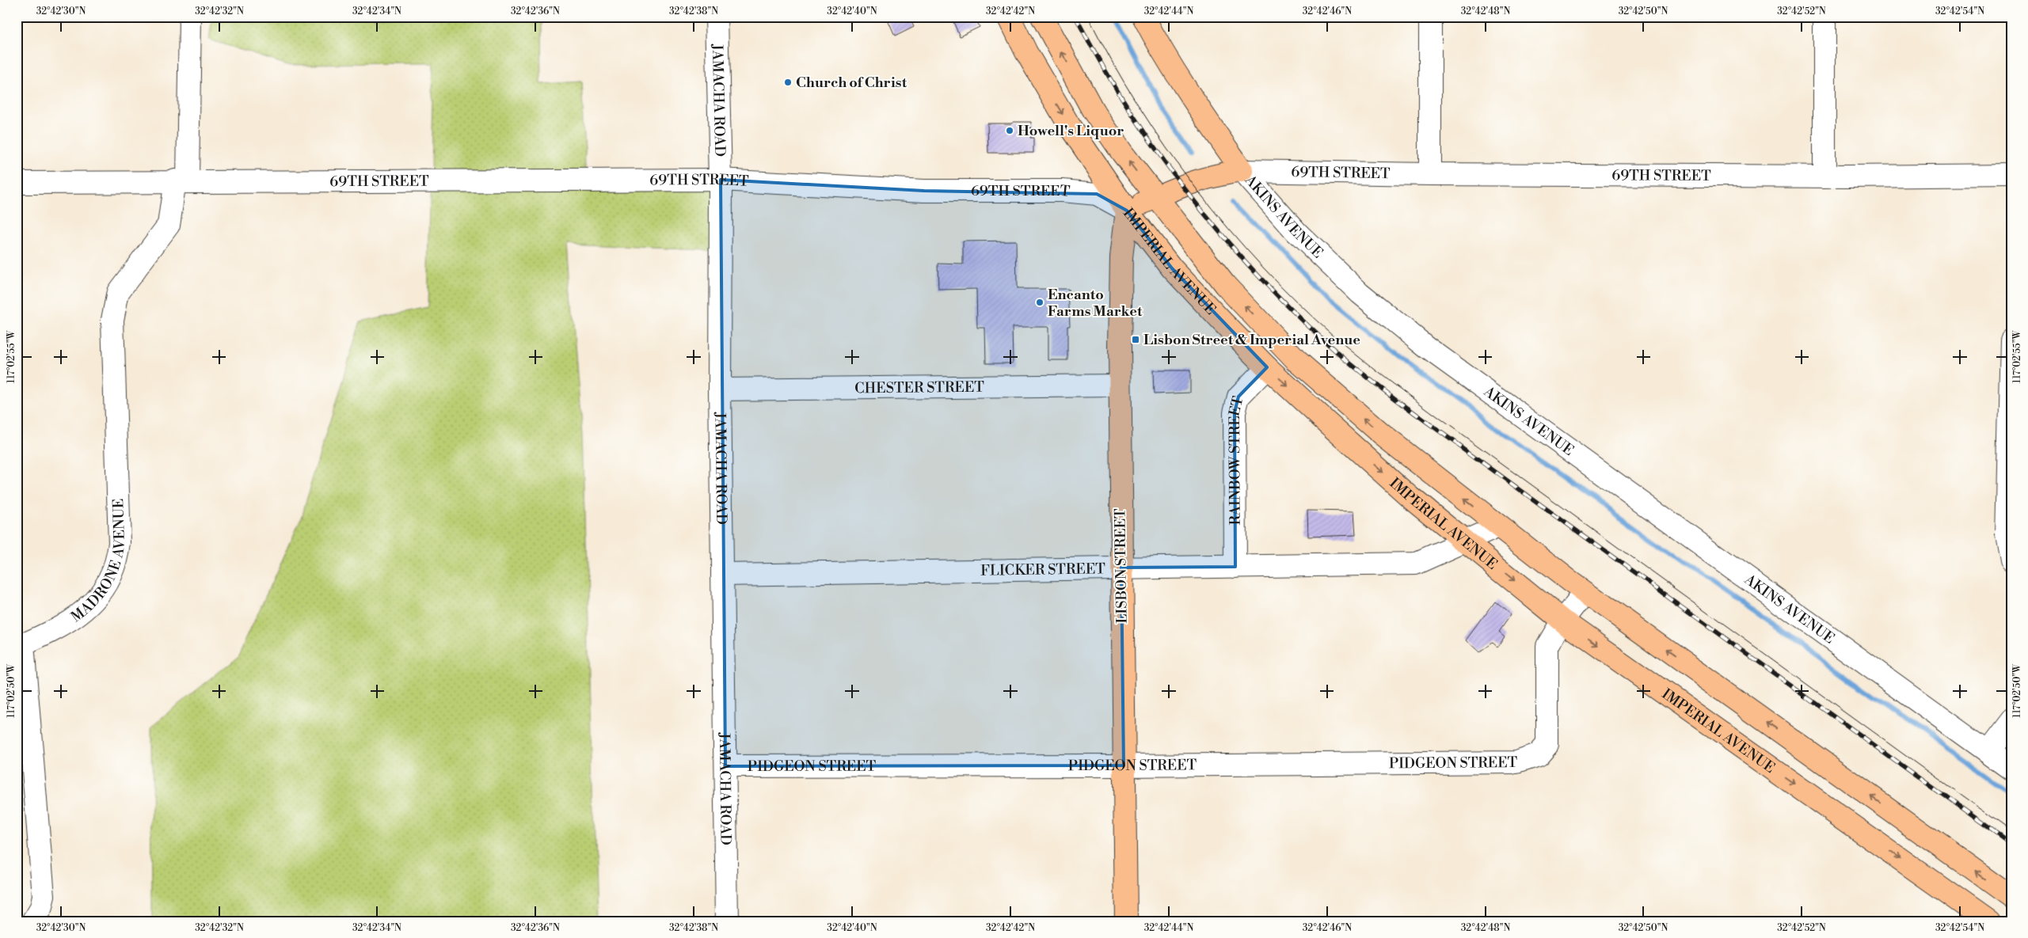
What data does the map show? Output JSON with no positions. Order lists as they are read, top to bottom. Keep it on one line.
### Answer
{"streets":{"main road":["69TH STREET","AKINS AVENUE","IMPERIAL AVENUE","LISBON STREET"],"street":["JAMACHA ROAD","CHESTER STREET","RAINBOW STREET","MADRONE AVENUE","FLICKER STREET","PIDGEON STREET"]},"crossings":[["JAMACHA ROAD","69TH STREET"],["JAMACHA ROAD","CHESTER STREET"],["JAMACHA ROAD","FLICKER STREET"],["JAMACHA ROAD","PIDGEON STREET"],["69TH STREET","AKINS AVENUE"],["69TH STREET","IMPERIAL AVENUE"],["69TH STREET","MADRONE AVENUE"],["69TH STREET","LISBON STREET"],["IMPERIAL AVENUE","RAINBOW STREET"],["IMPERIAL AVENUE","LISBON STREET"],["IMPERIAL AVENUE","FLICKER STREET"],["IMPERIAL AVENUE","PIDGEON STREET"],["CHESTER STREET","LISBON STREET"],["RAINBOW STREET","FLICKER STREET"],["LISBON STREET","FLICKER STREET"],["LISBON STREET","PIDGEON STREET"]],"places":{"other":["Church of Christ","Howell's Liquor","Encanto Farms Market"],"transit":["Lisbon Street & Imperial Avenue"]},"coordinates":["32°42'30\"N","32°42'32\"N","32°42'34\"N","32°42'36\"N","32°42'38\"N","32°42'40\"N","32°42'42\"N","32°42'44\"N","32°42'46\"N","32°42'48\"N","32°42'50\"N","32°42'52\"N","32°42'54\"N","117°02'55\"W","117°02'50\"W"]}
